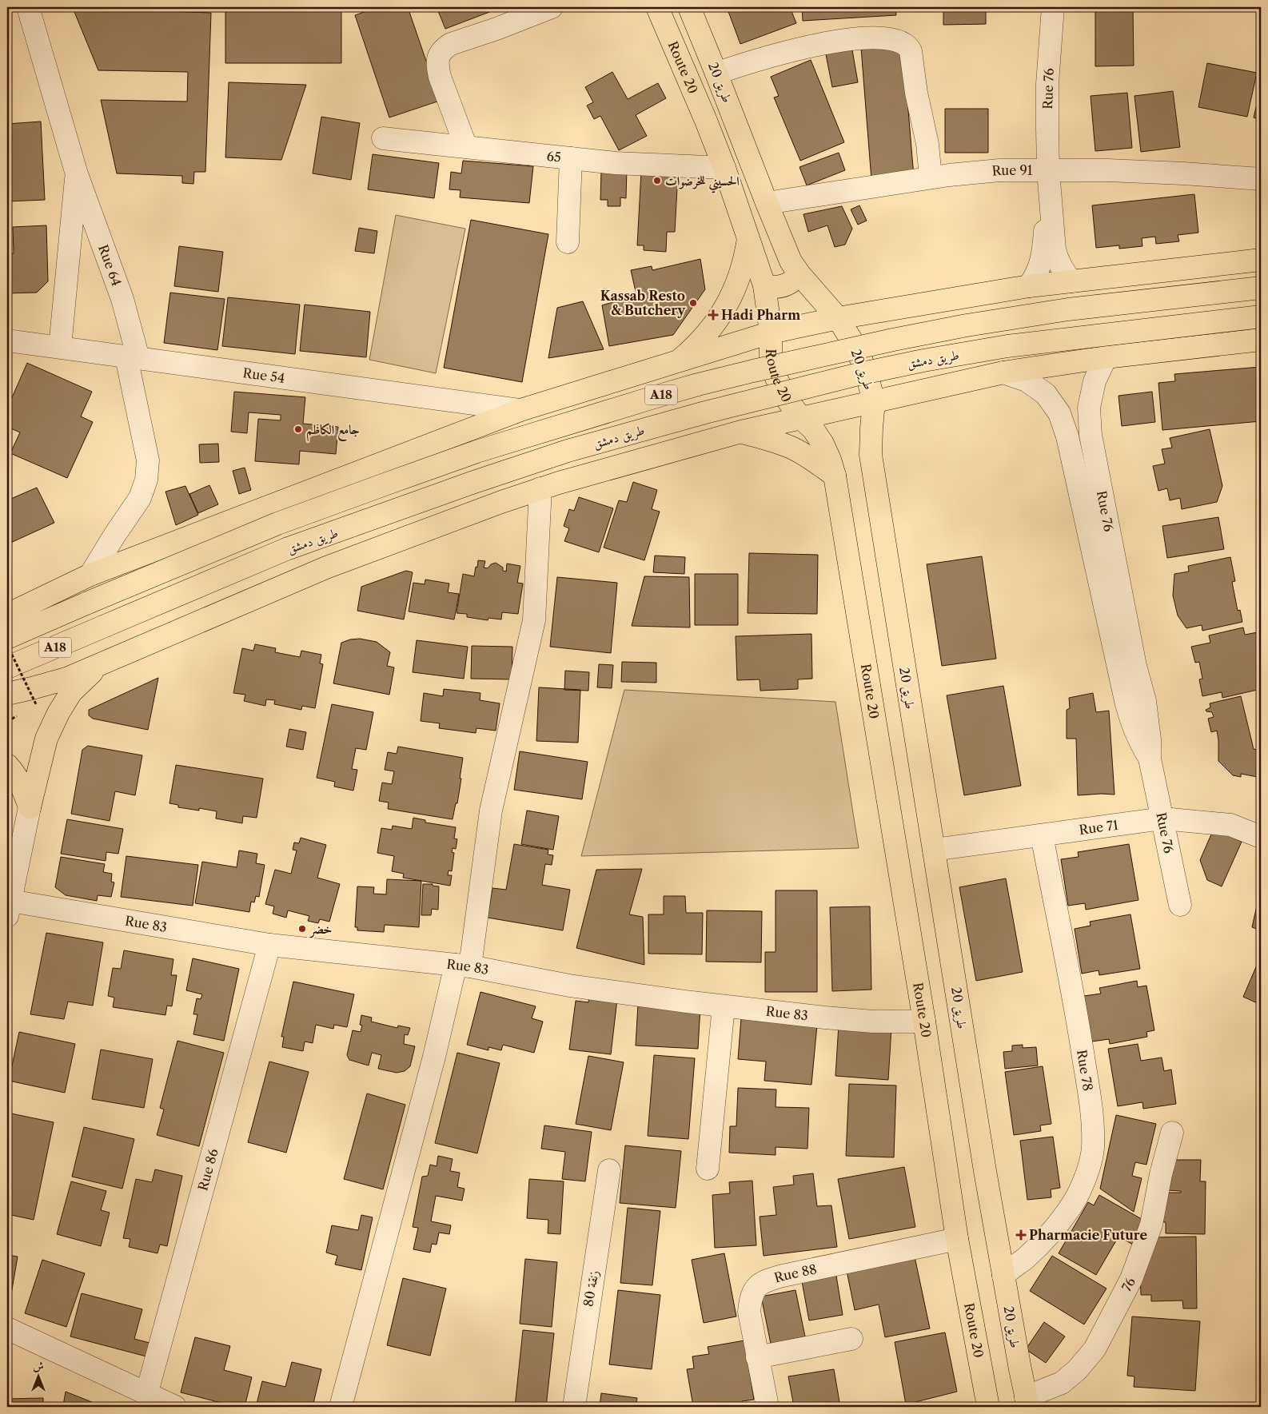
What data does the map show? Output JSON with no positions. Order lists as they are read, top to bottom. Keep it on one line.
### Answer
{"streets":{"main road":["Route 20","طريق 20","طريق دمشق","A18"],"street":["Rue 76","65","Rue 91","Rue 64","Rue 54","Rue 71","Rue 83","Rue 78","Rue 86","Rue 88","76","زنقة 80"]},"crossings":[["Route 20","65"],["Route 20","Rue 83"],["Route 20","Rue 88"],["طريق 20","Rue 91"],["طريق 20","Rue 71"],["طريق 20","Rue 78"],["طريق 20","76"],["Rue 76","Rue 91"],["Rue 76","Rue 71"],["Rue 64","Rue 54"],["Rue 71","Rue 78"],["Rue 83","Rue 86"]],"places":{"other":["الحسيني للخرضوات","Kassab Resto & Butchery","جامع الكاظم","خضر"],"health":["Hadi Pharm","Pharmacie Future"]},"north":"top"}
